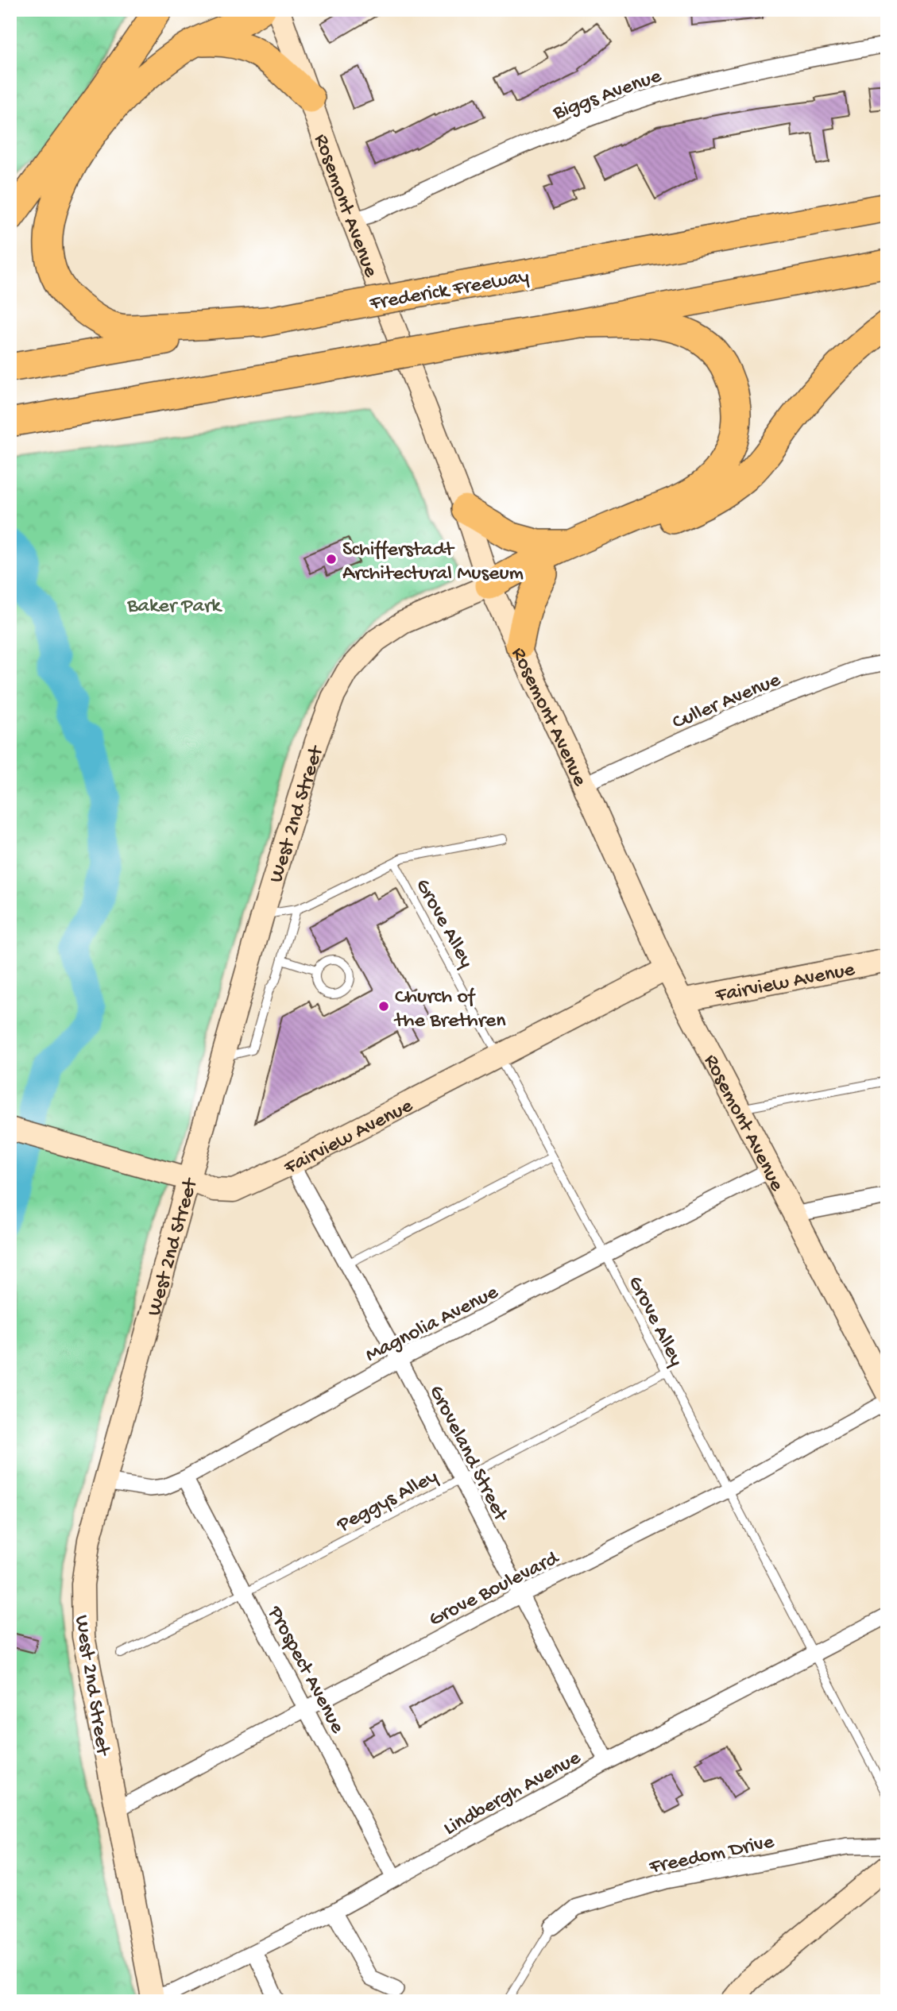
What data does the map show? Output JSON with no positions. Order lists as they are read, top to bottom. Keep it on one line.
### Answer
{"streets":{"highway":["Frederick Freeway"],"street":["Biggs Avenue","Rosemont Avenue","Culler Avenue","West 2nd Street","Fairview Avenue","Magnolia Avenue","Groveland Street","Grove Boulevard","Prospect Avenue","Lindbergh Avenue","Freedom Drive"],"lane":["Grove Alley","Peggys Alley"]},"crossings":[["Biggs Avenue","Rosemont Avenue"],["Rosemont Avenue","Culler Avenue"],["Rosemont Avenue","West 2nd Street"],["Rosemont Avenue","Fairview Avenue"],["Rosemont Avenue","Magnolia Avenue"],["West 2nd Street","Fairview Avenue"],["West 2nd Street","Magnolia Avenue"],["West 2nd Street","Grove Boulevard"],["West 2nd Street","Lindbergh Avenue"],["Grove Alley","Fairview Avenue"],["Grove Alley","Magnolia Avenue"],["Grove Alley","Peggys Alley"],["Grove Alley","Grove Boulevard"],["Grove Alley","Lindbergh Avenue"],["Fairview Avenue","Groveland Street"],["Magnolia Avenue","Groveland Street"],["Magnolia Avenue","Prospect Avenue"],["Groveland Street","Peggys Alley"],["Groveland Street","Grove Boulevard"],["Groveland Street","Lindbergh Avenue"],["Peggys Alley","Prospect Avenue"],["Grove Boulevard","Prospect Avenue"],["Prospect Avenue","Lindbergh Avenue"]],"parks":["Baker Park"],"places":["Schifferstadt Architectural Museum","Church of the Brethren"]}
